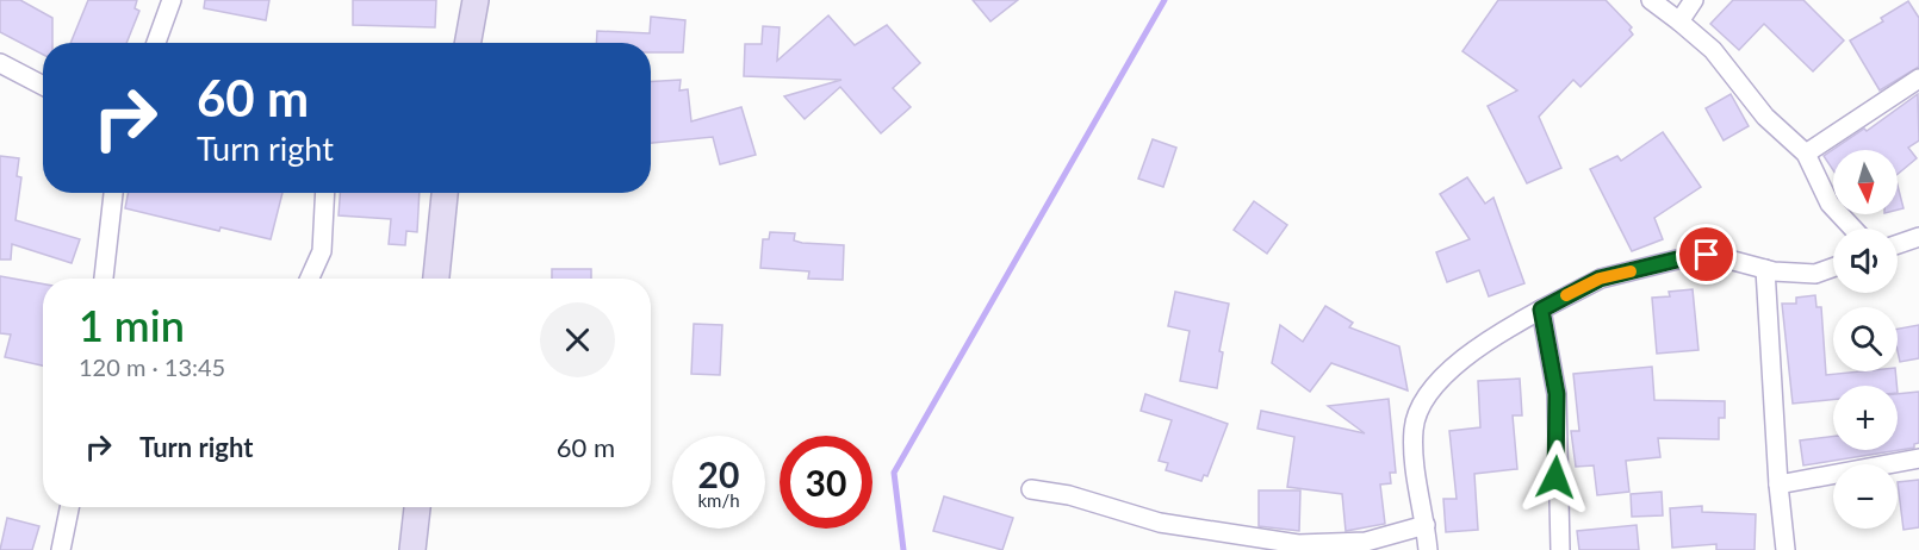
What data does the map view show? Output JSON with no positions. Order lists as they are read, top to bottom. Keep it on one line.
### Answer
{"north":"bottom","page":{"turn":["60 m","Turn right"],"map_buttons":["+","−"],"heading":["1 min","120 m · 13:45"],"list":[{"name":"Turn right","value":"60 m"}],"speed":"20 km/h","limit":"30"}}
